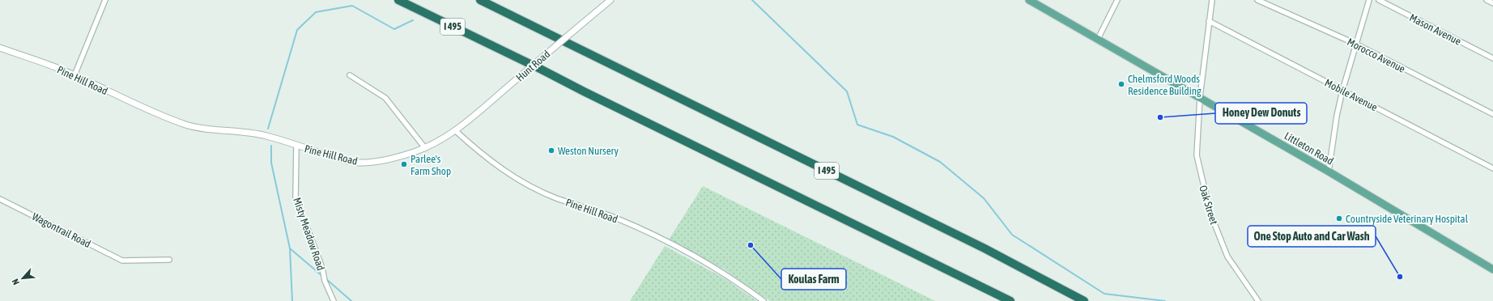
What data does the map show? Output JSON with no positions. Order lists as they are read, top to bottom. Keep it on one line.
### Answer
{"streets":{"highway":["I 495"],"main road":["Littleton Road"],"street":["Mason Avenue","Morocco Avenue","Hunt Road","Pine Hill Road","Mobile Avenue","Oak Street","Wagontrail Road","Misty Meadow Road"]},"crossings":[["Hunt Road","Pine Hill Road"],["Pine Hill Road","Misty Meadow Road"],["Littleton Road","Oak Street"]],"places":["Chelmsford Woods Residence Building","Honey Dew Donuts","Weston Nursery","Parlee's Farm Shop","Countryside Veterinary Hospital","Koulas Farm","One Stop Auto and Car Wash"],"north":"bottom left"}
